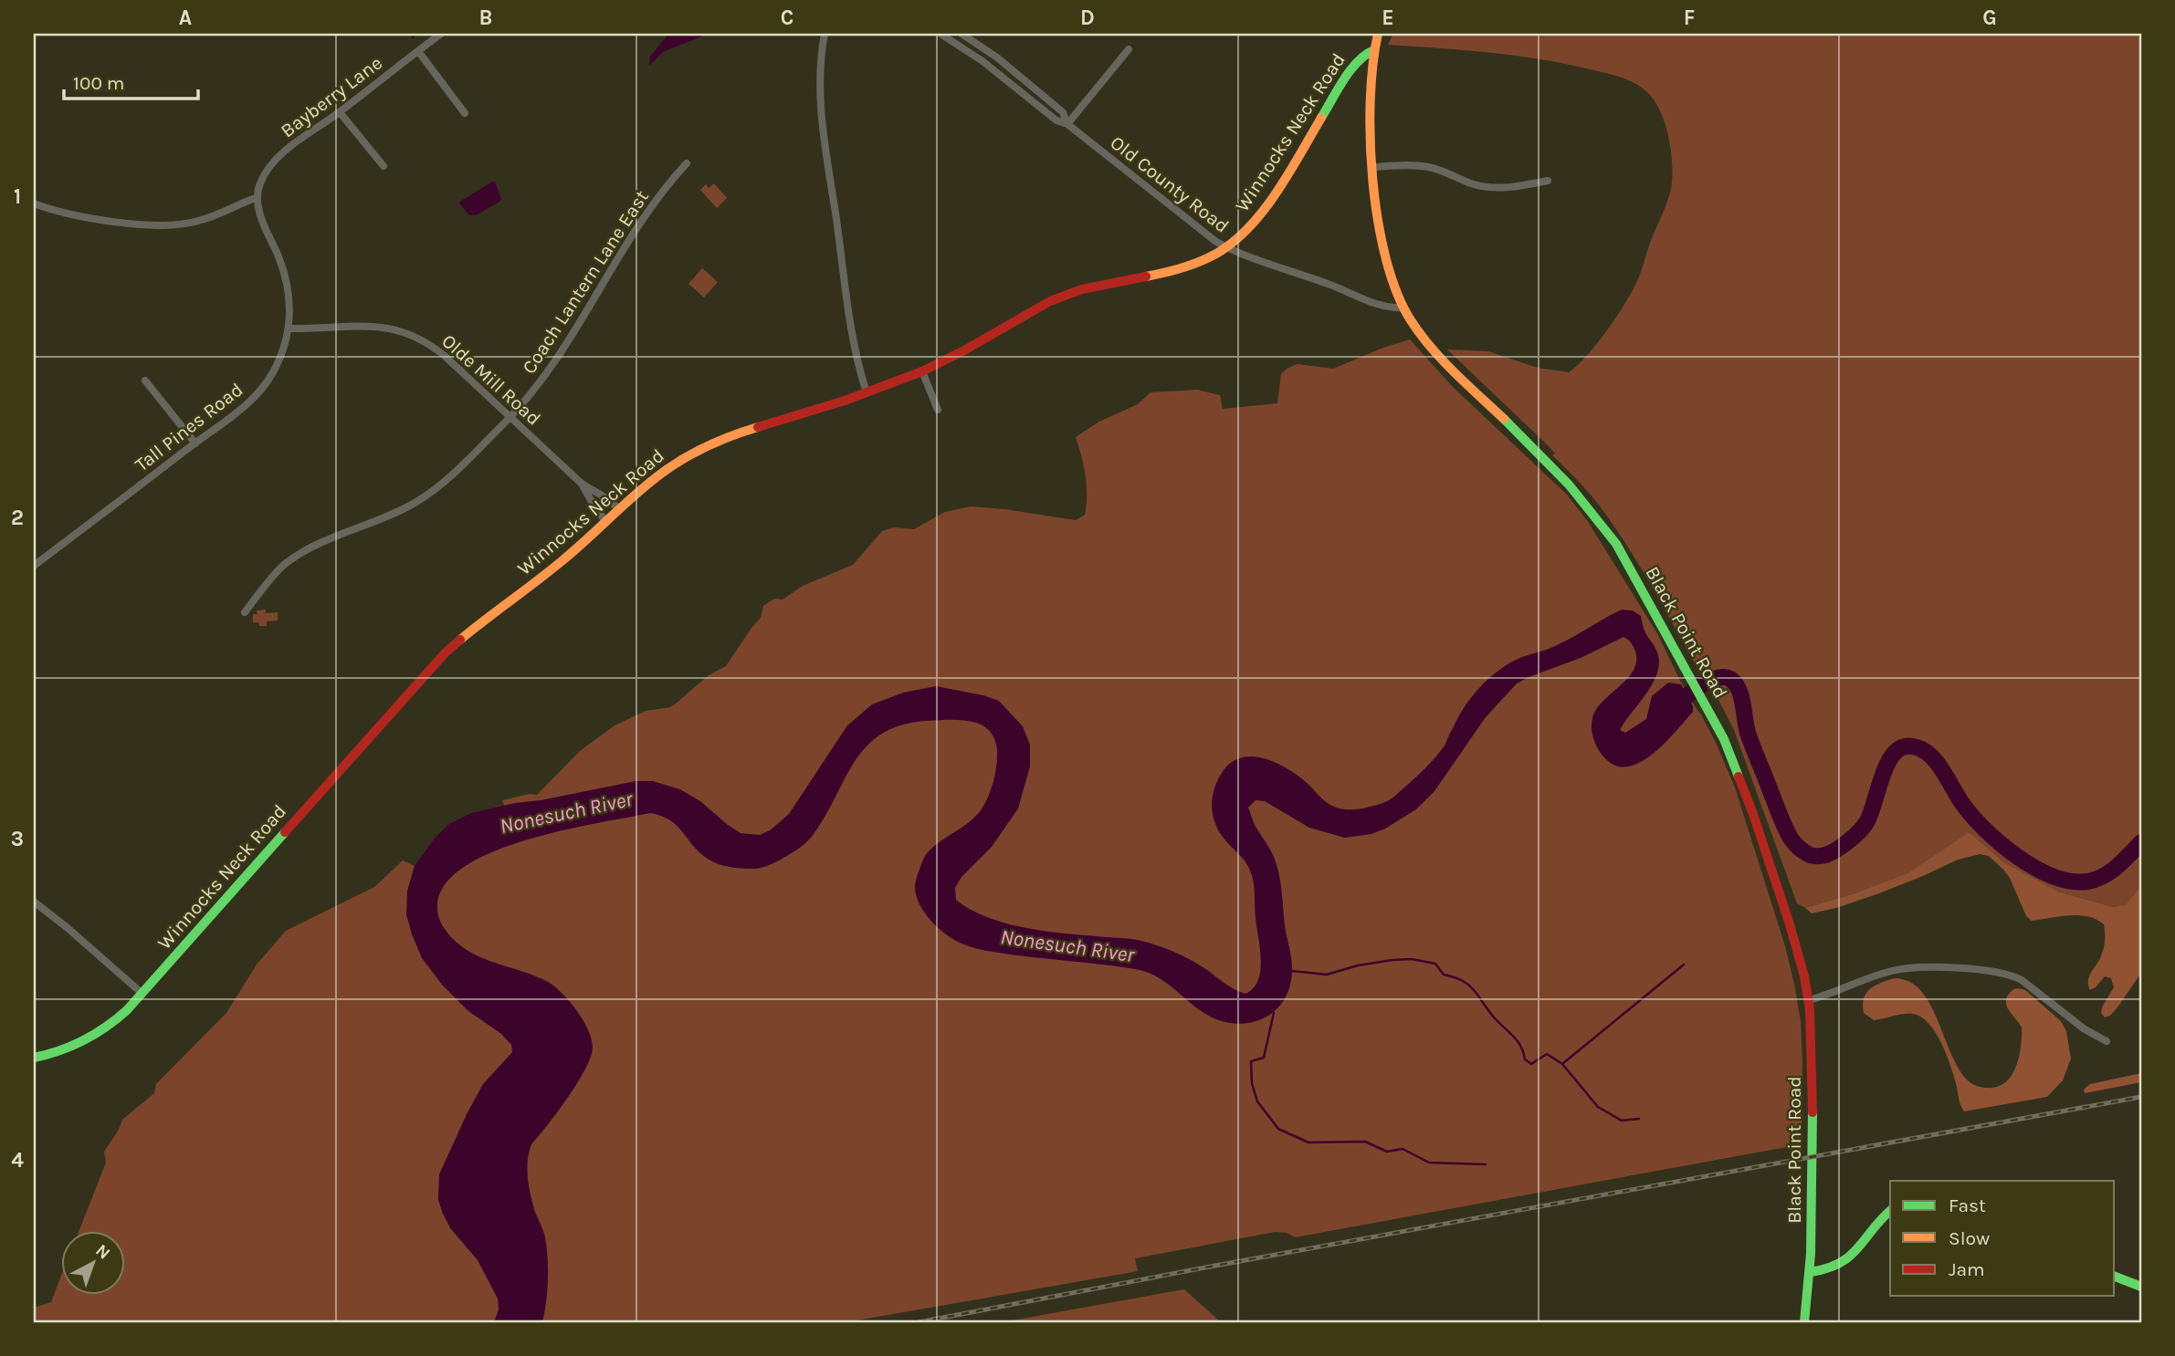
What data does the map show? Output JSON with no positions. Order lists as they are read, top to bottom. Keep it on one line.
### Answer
{"streets":{"street":["Bayberry Lane","Winnocks Neck Road","Old County Road","Coach Lantern Lane East","Olde Mill Road","Tall Pines Road","Black Point Road"]},"crossings":[["Bayberry Lane","Tall Pines Road"],["Winnocks Neck Road","Old County Road"],["Winnocks Neck Road","Olde Mill Road"],["Winnocks Neck Road","Black Point Road"],["Old County Road","Black Point Road"],["Coach Lantern Lane East","Olde Mill Road"],["Olde Mill Road","Tall Pines Road"]],"water":["Nonesuch River"],"legend":["Fast","Slow","Jam"],"scale_bar":"100 m","north":"top right","grid":{"columns":["A","B","C","D","E","F","G"],"rows":["1","2","3","4"]}}
